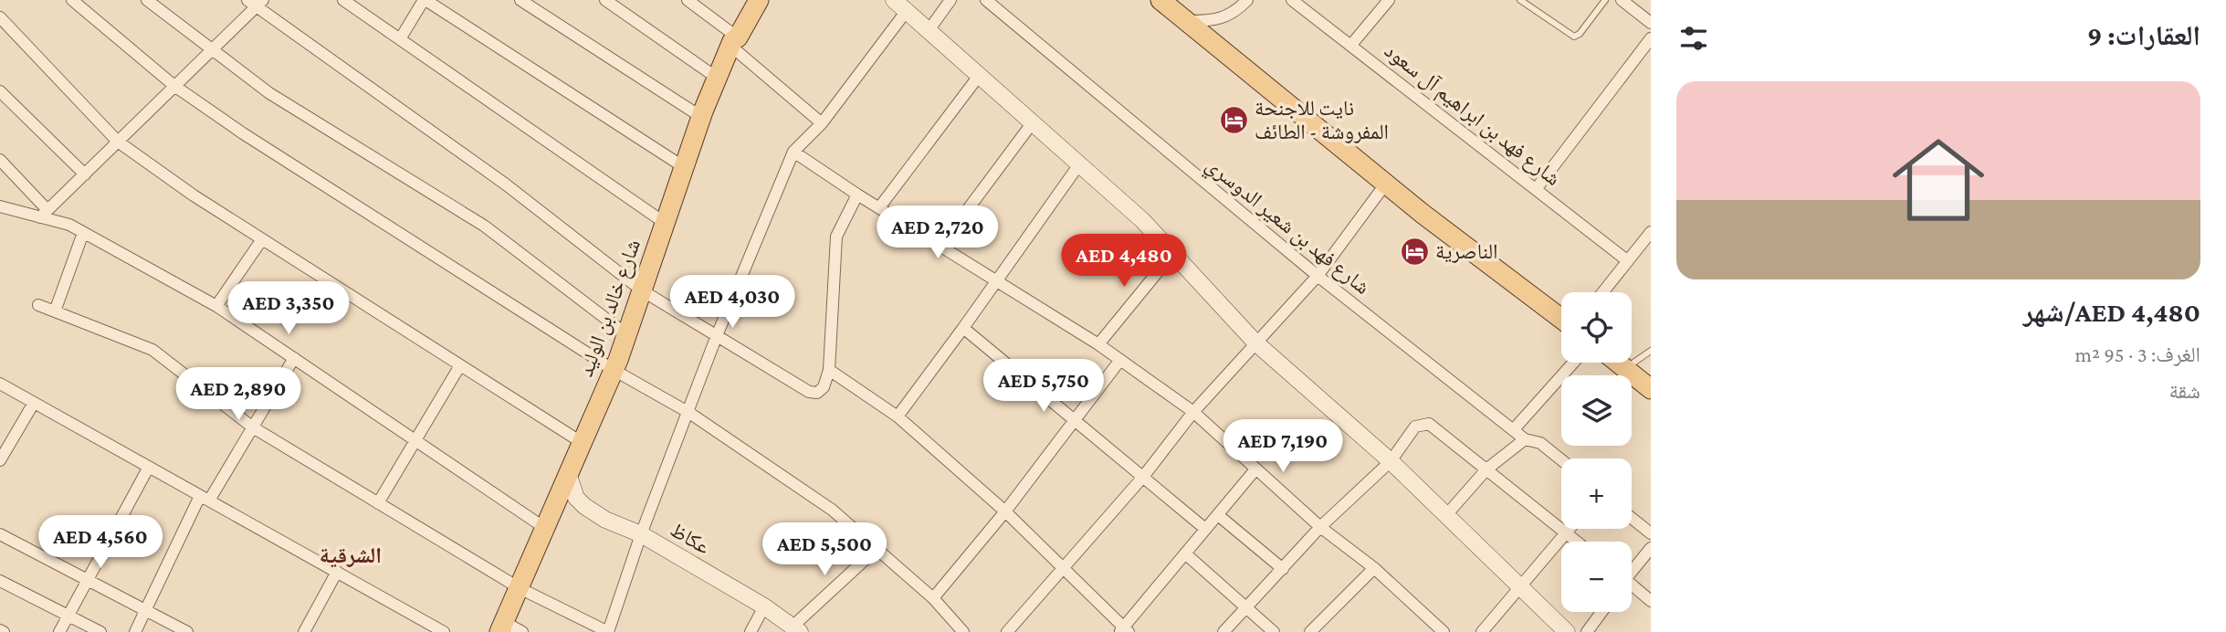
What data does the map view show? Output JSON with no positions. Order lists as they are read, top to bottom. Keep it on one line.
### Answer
{"streets":{"main road":["شارع خالد بن الوليد"],"street":["شارع فهد بن ابراهيم آل سعود","شارع فهد بن شعير الدوسري","عكاظ"]},"crossings":[["شارع خالد بن الوليد","عكاظ"]],"districts":["الشرقية"],"places":{"hotel":["نايت للاجنحة المفروشة - الطائف","الناصرية"]},"page":{"heading":"العقارات: 9","list":[{"name":"AED 4,480/شهر","note":"الغرف: 3 · 95 m² · شقة"}],"price":["AED 2,720","AED 4,480","AED 4,030","AED 3,350","AED 5,750","AED 2,890","AED 7,190","AED 4,560","AED 5,500"],"map_buttons":["+","−"]}}
